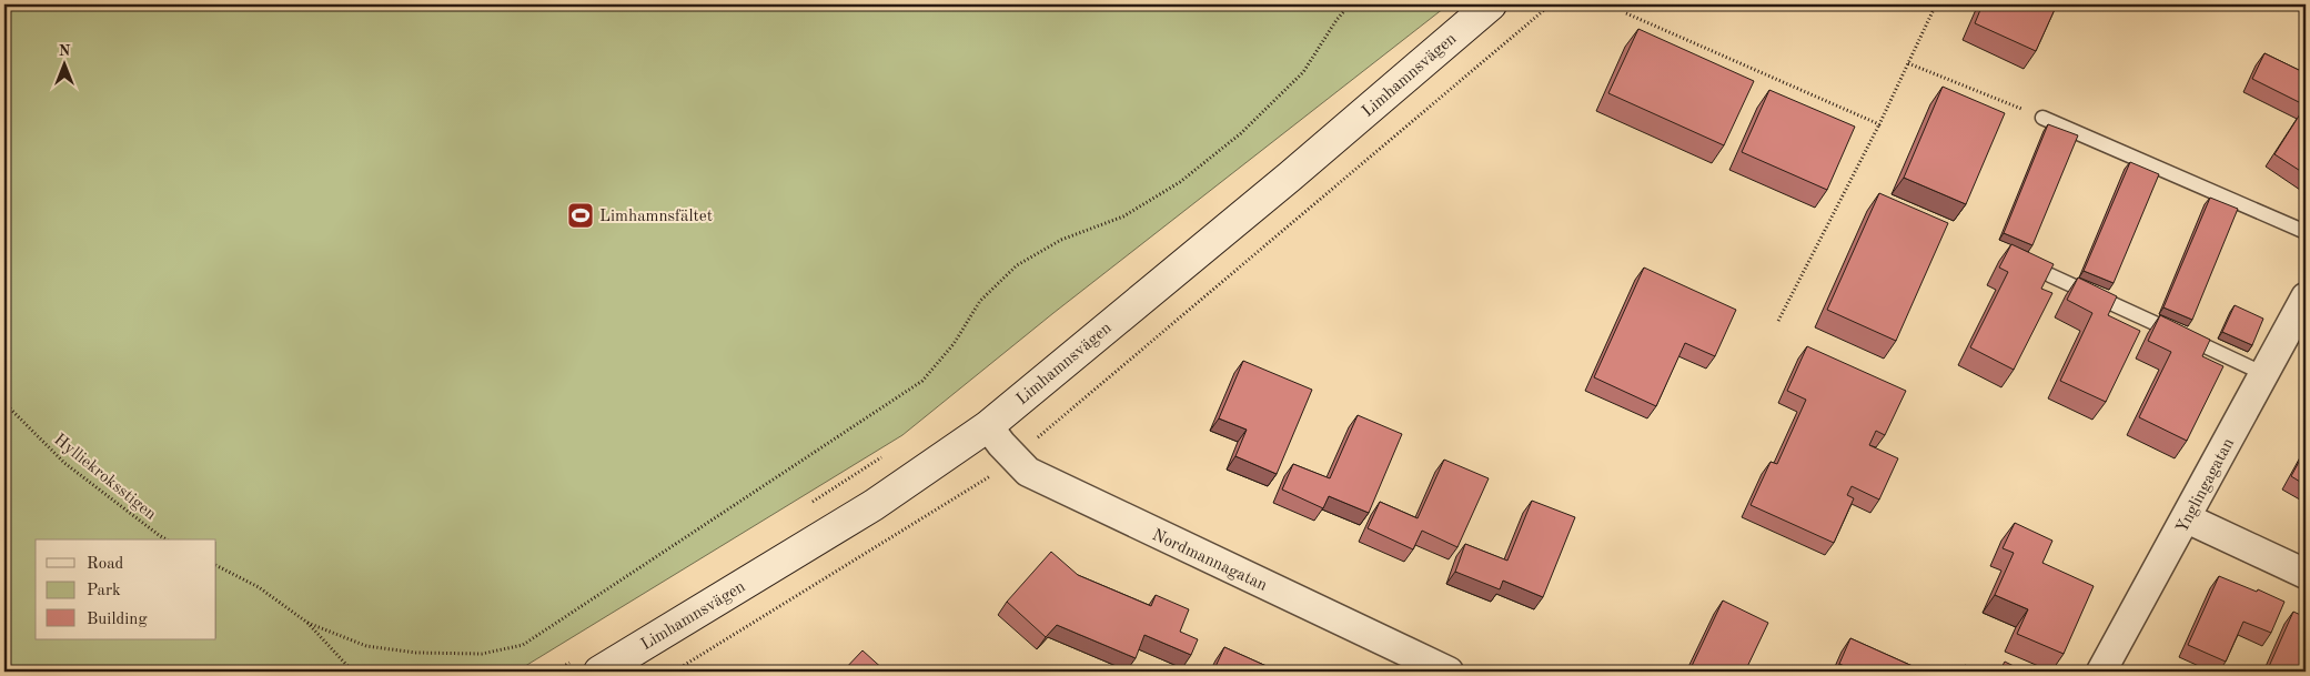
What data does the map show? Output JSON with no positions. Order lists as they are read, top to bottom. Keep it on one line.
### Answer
{"streets":{"main road":["Limhamnsvägen"],"street":["Ynglingagatan","Nordmannagatan"],"path":["Hylliekroksstigen"]},"crossings":[["Limhamnsvägen","Nordmannagatan"]],"places":{"sports":["Limhamnsfältet"]},"legend":["Road","Park","Building"],"north":"top"}
